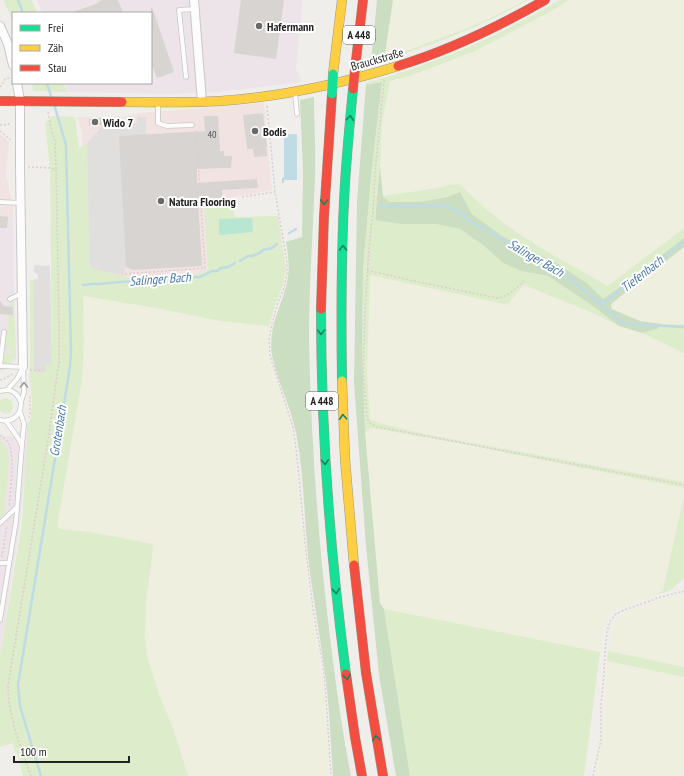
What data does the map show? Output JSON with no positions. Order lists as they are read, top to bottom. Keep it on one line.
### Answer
{"streets":{"main road":["A 448","Brauckstraße"]},"water":["Salinger Bach","Tiefenbach","Grotenbach"],"places":["Hafermann","Wido 7","Bodis","Natura Flooring"],"house_numbers":["40"],"legend":["Frei","Zäh","Stau"],"scale_bar":"100 m"}
